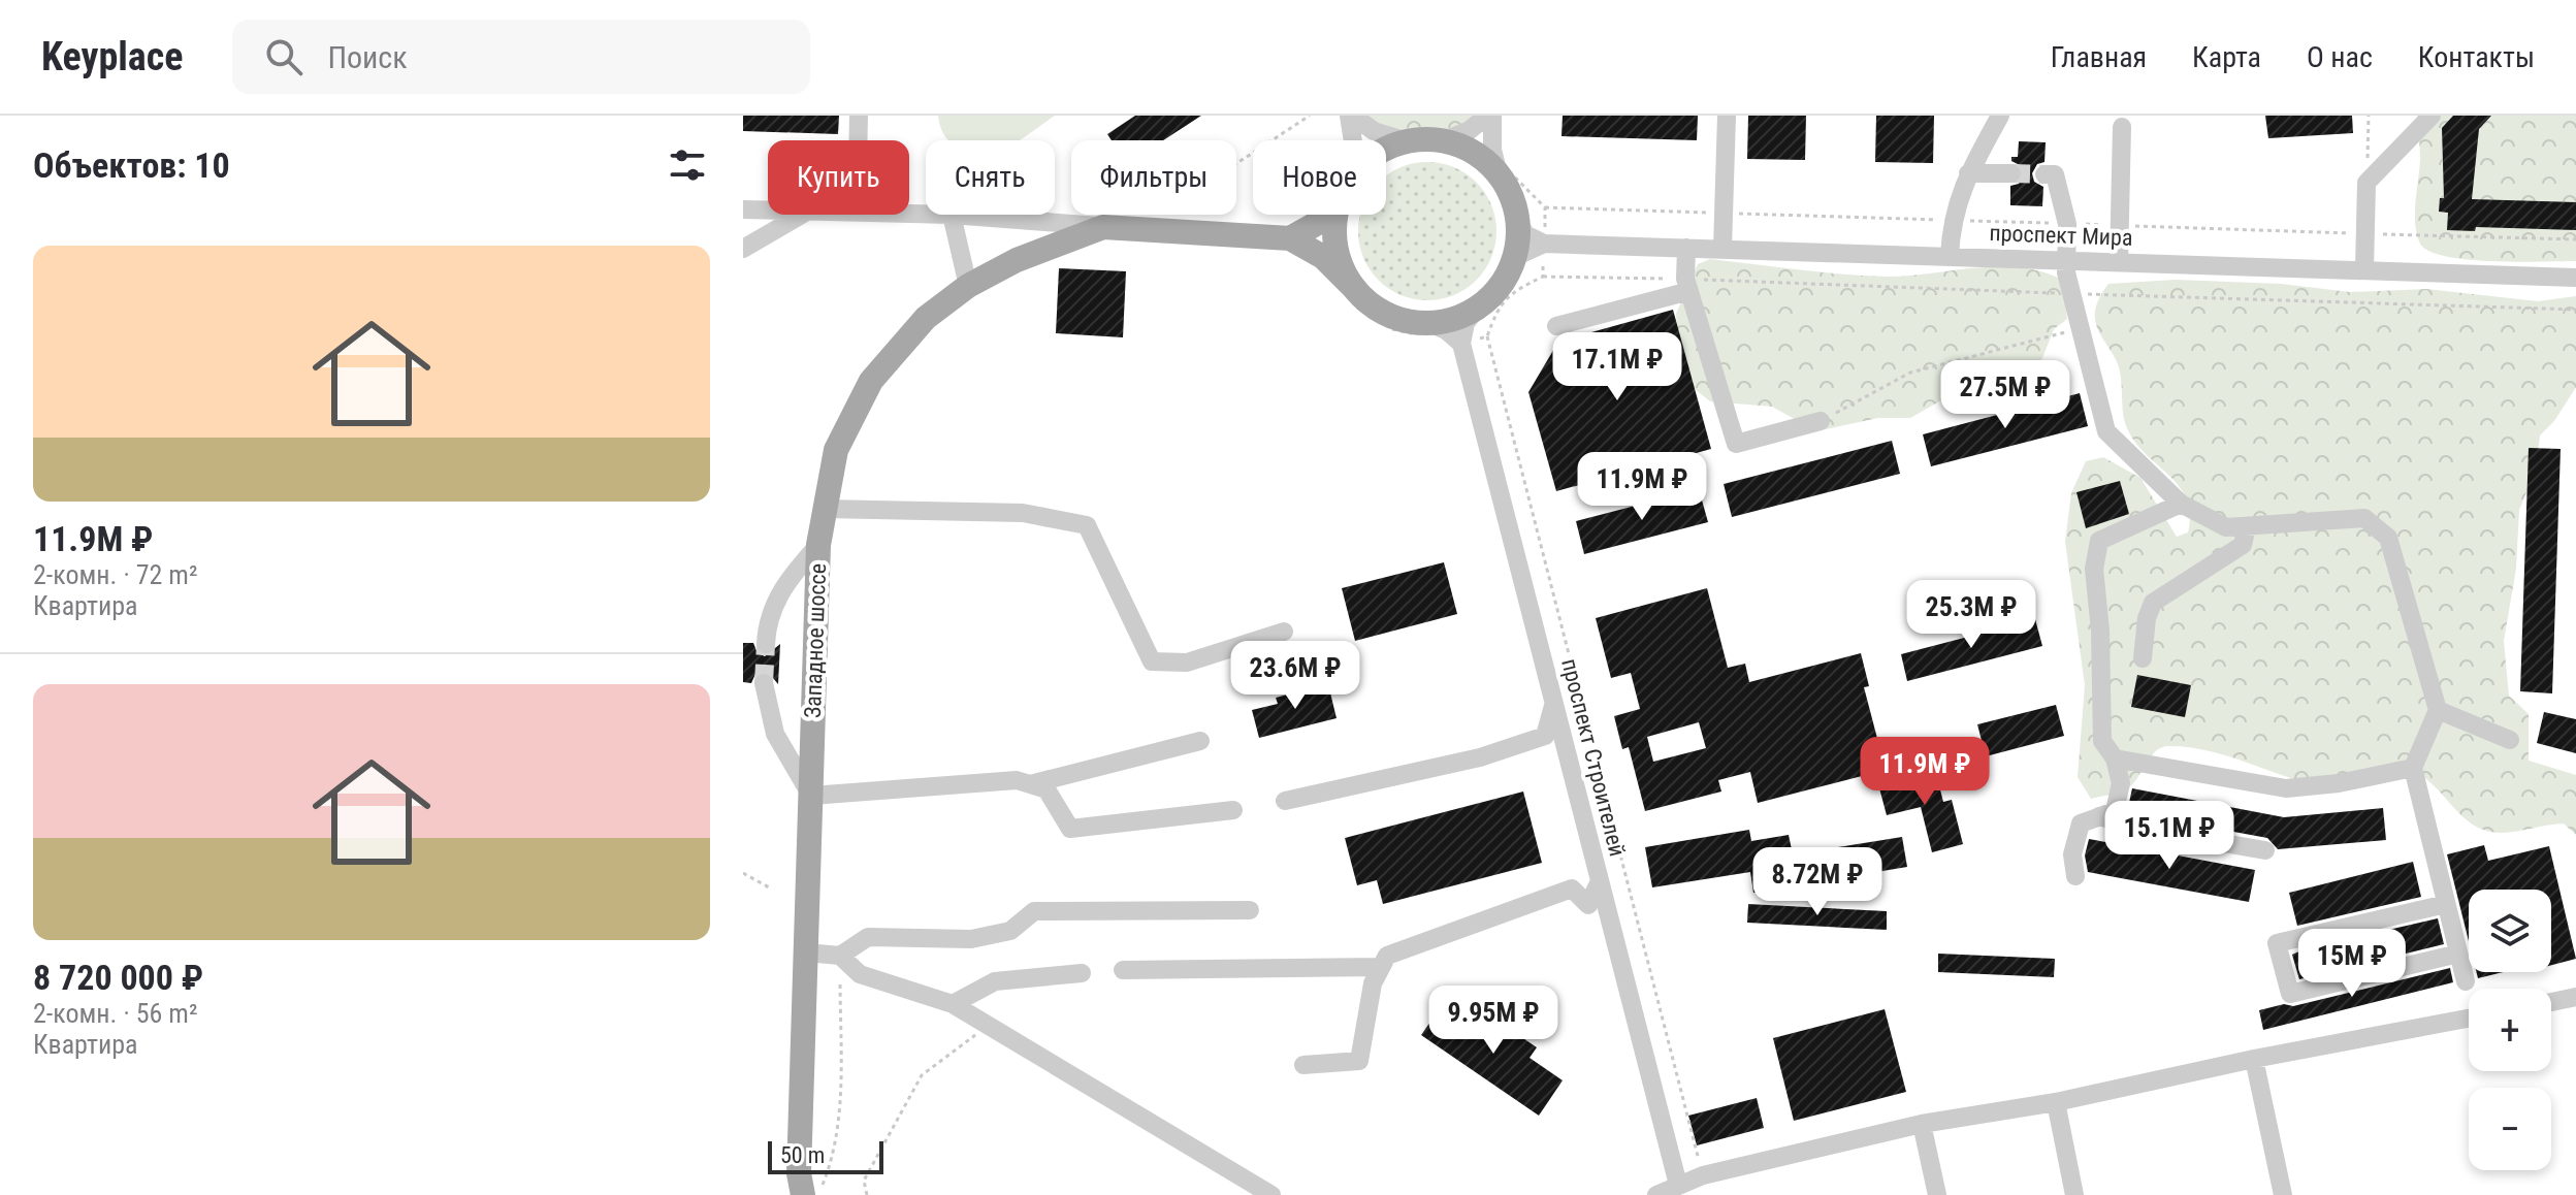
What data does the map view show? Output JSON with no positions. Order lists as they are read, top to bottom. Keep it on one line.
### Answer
{"streets":{"main road":["Западное шоссе"],"street":["проспект Мира","проспект Строителей"]},"scale_bar":"50 m","page":{"header":"Keyplace","search":"Поиск","nav":["Главная","Карта","О нас","Контакты"],"heading":"Объектов: 10","chip":["Купить","Снять","Фильтры","Новое"],"list":[{"name":"11.9M ₽","note":"2-комн. · 72 m² · Квартира"},{"name":"8 720 000 ₽","note":"2-комн. · 56 m² · Квартира"}],"price":["17.1M ₽","27.5M ₽","11.9M ₽","25.3M ₽","23.6M ₽","11.9M ₽","15.1M ₽","8.72M ₽","15M ₽","9.95M ₽"],"map_buttons":["+","−"],"scale":"50 m"}}
